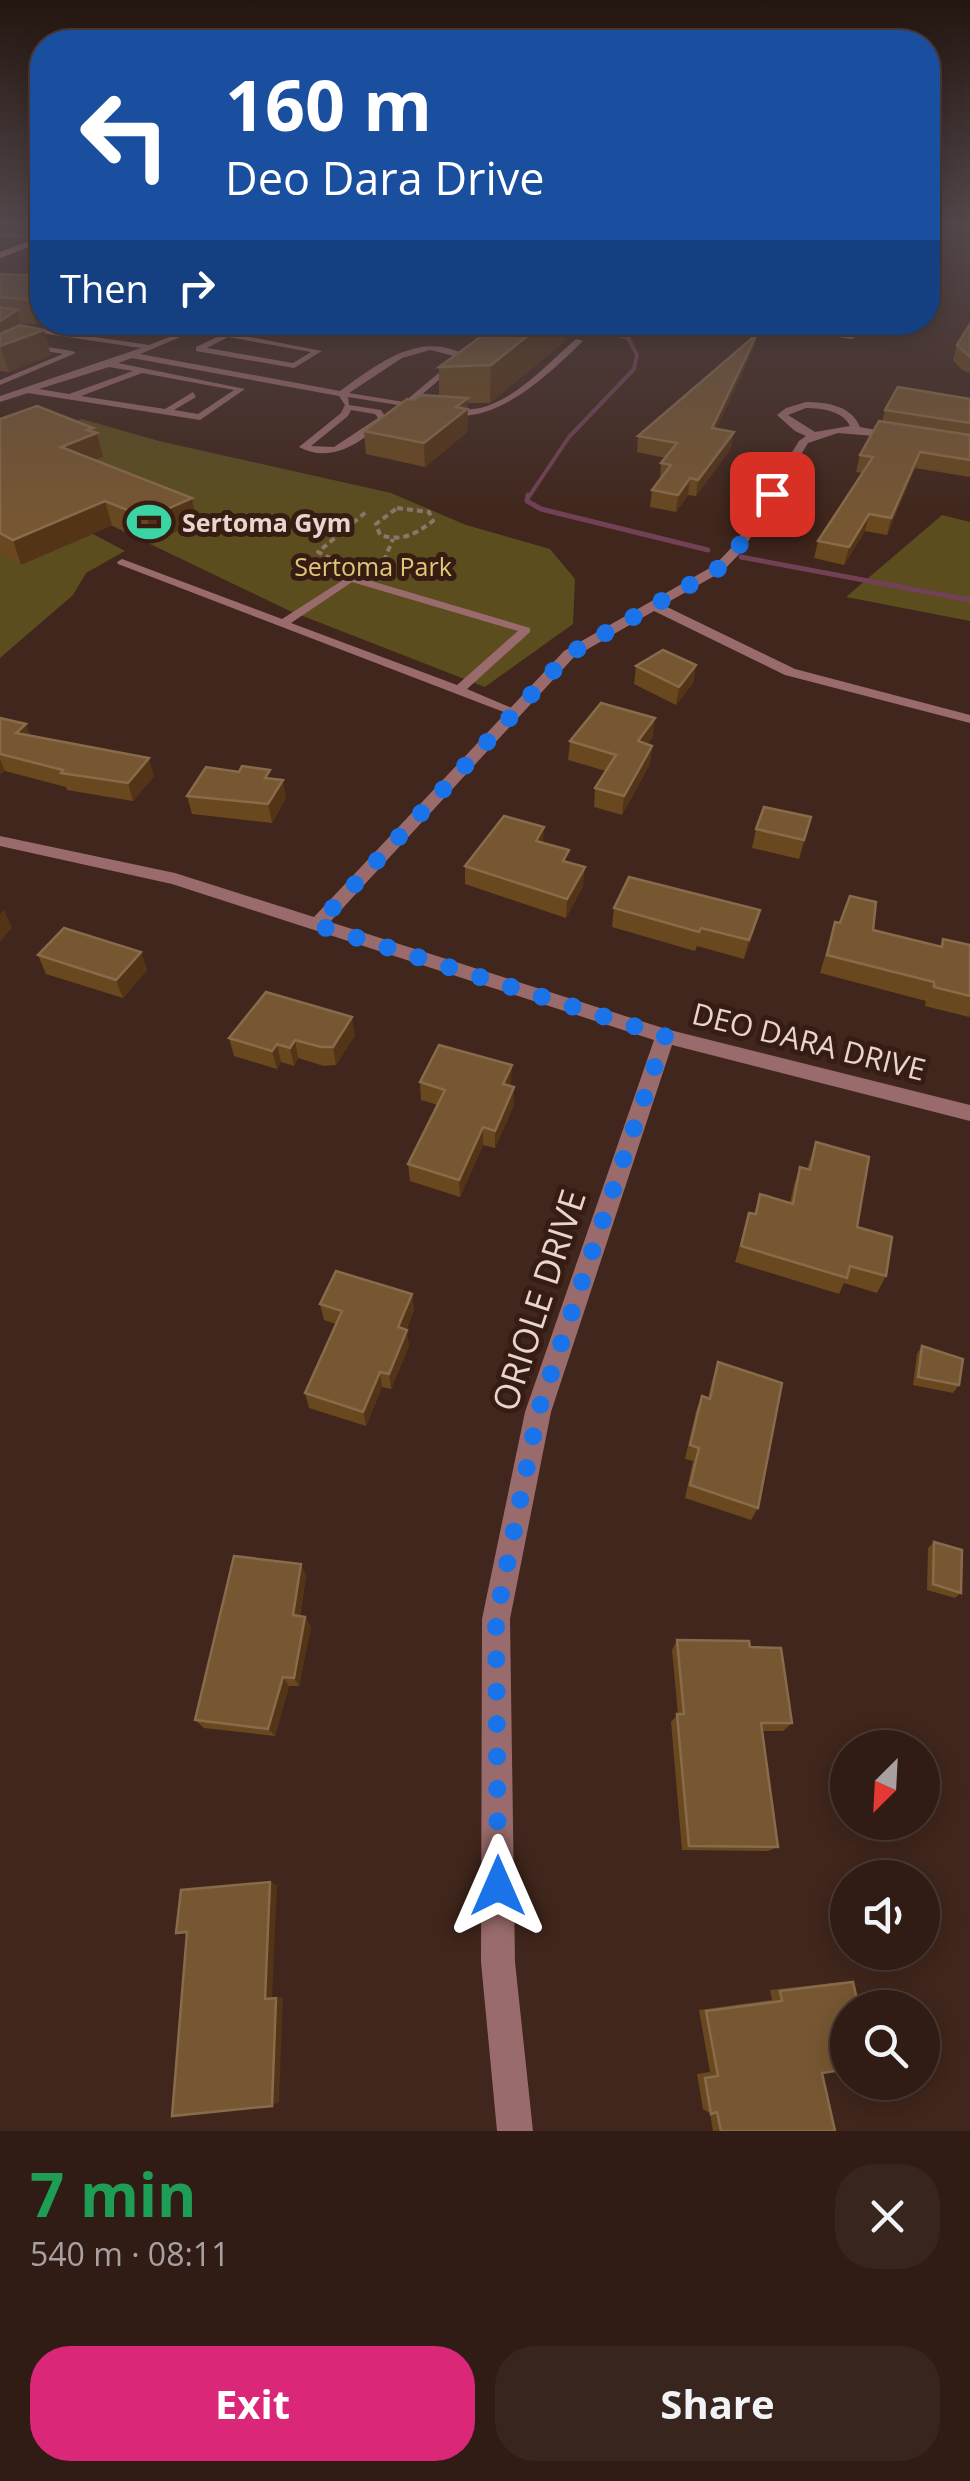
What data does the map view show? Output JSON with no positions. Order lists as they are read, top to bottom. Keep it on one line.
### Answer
{"streets":{"street":["DEO DARA DRIVE","ORIOLE DRIVE"]},"crossings":[["DEO DARA DRIVE","ORIOLE DRIVE"]],"parks":["Sertoma Park"],"places":{"sports":["Sertoma Gym"]},"north":"bottom left","page":{"turn":["160 m","Deo Dara Drive"],"then":"Then","heading":["7 min","540 m · 08:11"],"buttons":["Exit","Share"]}}
